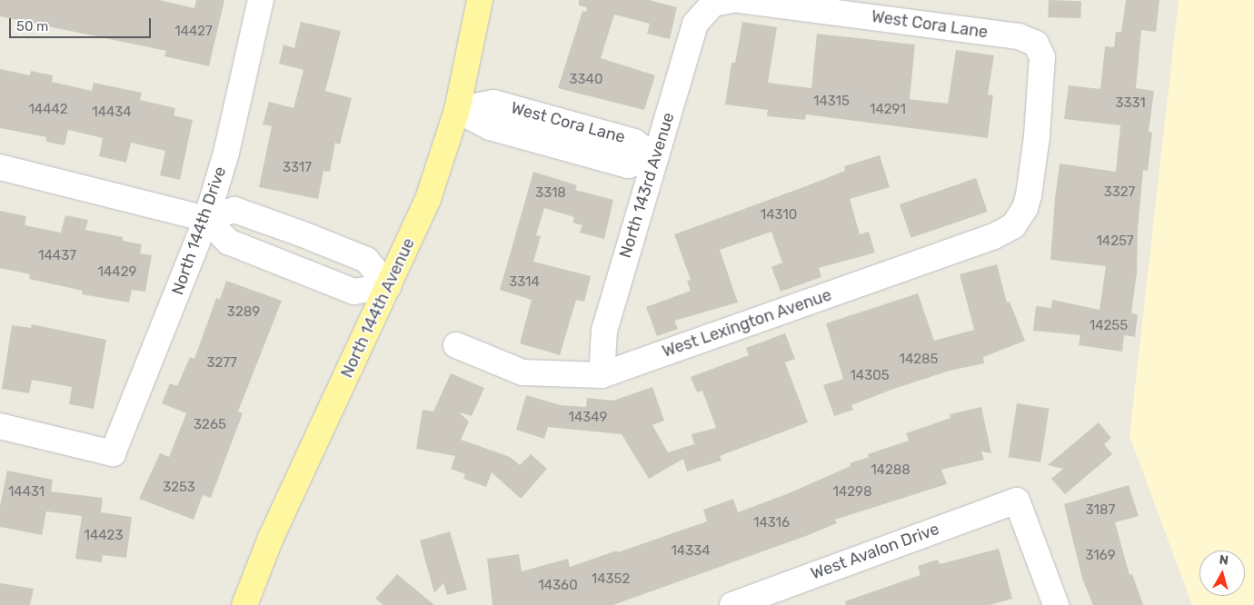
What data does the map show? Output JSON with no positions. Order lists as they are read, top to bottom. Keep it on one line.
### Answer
{"streets":{"main road":["North 144th Avenue"],"street":["West Cora Lane","North 143rd Avenue","North 144th Drive","West Lexington Avenue","West Avalon Drive"]},"crossings":[["West Cora Lane","North 143rd Avenue"],["West Cora Lane","North 144th Avenue"],["West Cora Lane","West Lexington Avenue"],["North 143rd Avenue","West Lexington Avenue"]],"house_numbers":["14427","3340","14315","3331","14442","14291","14434","3317","3327","3318","14310","14257","14437","14429","3314","3289","14255","14285","3277","14305","14349","3265","14288","3253","14431","14298","3187","14316","14423","14334","3169","14352","14360"],"scale_bar":"50 m","north":"top"}
